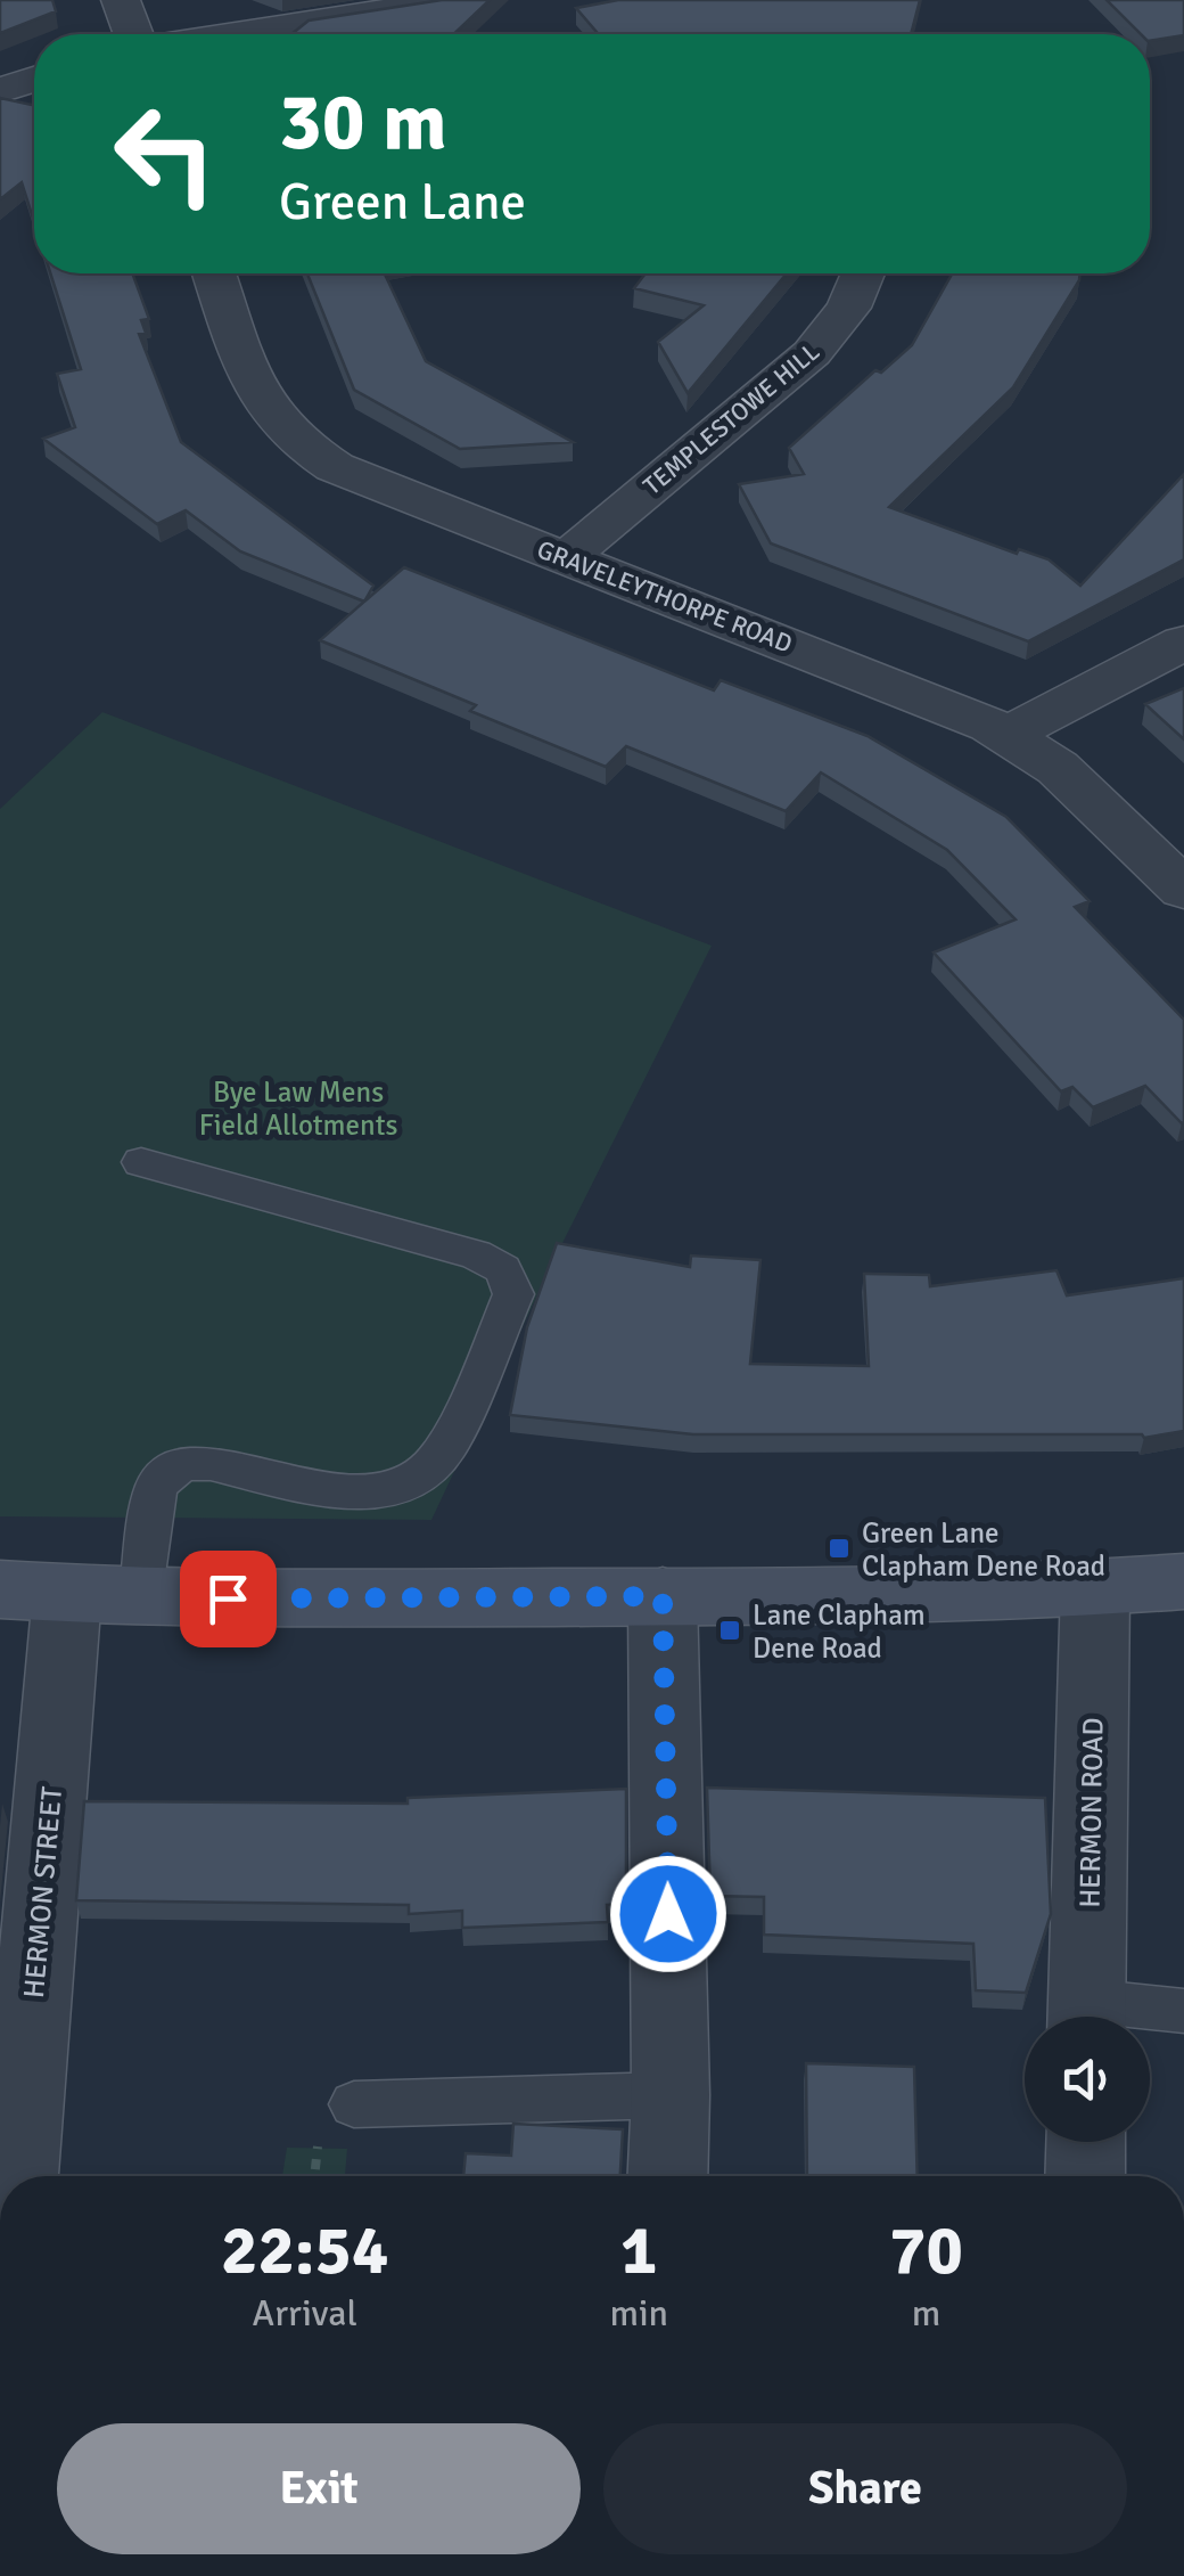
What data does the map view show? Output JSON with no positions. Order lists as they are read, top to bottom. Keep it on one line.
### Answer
{"streets":{"street":["TEMPLESTOWE HILL","GRAVELEYTHORPE ROAD","HERMON ROAD","HERMON STREET"]},"crossings":[["TEMPLESTOWE HILL","GRAVELEYTHORPE ROAD"]],"parks":["Bye Law Mens Field Allotments"],"places":{"transit":["Green Lane Clapham Dene Road","Lane Clapham Dene Road"]},"page":{"turn":["30 m","Green Lane"],"eta":["22:54","Arrival","1","min","70","m"],"buttons":["Exit","Share"]}}
